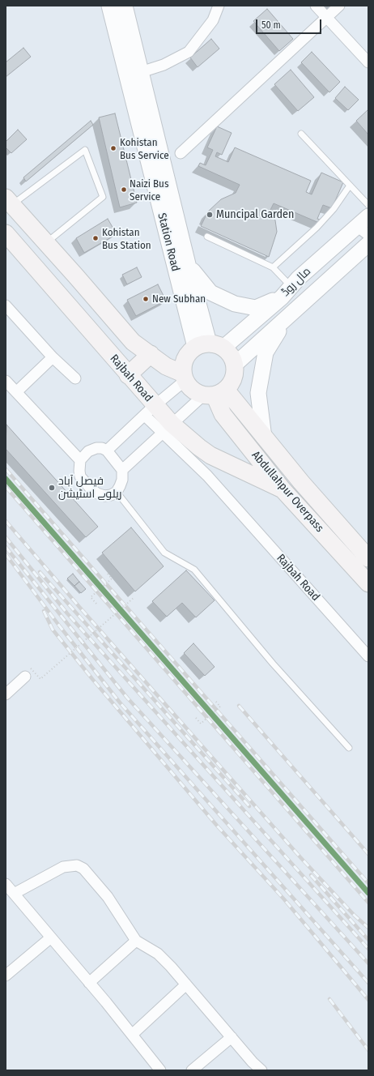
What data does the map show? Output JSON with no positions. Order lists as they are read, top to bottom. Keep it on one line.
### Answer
{"streets":{"main road":["Station Road","مال روڈ","Rajbah Road","Abdullahpur Overpass"]},"crossings":[["Station Road","مال روڈ"],["Station Road","Abdullahpur Overpass"],["مال روڈ","Abdullahpur Overpass"],["Rajbah Road","Abdullahpur Overpass"]],"places":["Kohistan Bus Service","Naizi Bus Service","Muncipal Garden","Kohistan Bus Station","New Subhan","فیصل آباد ریلوے اسٹیشن"],"scale_bar":"50 m"}
